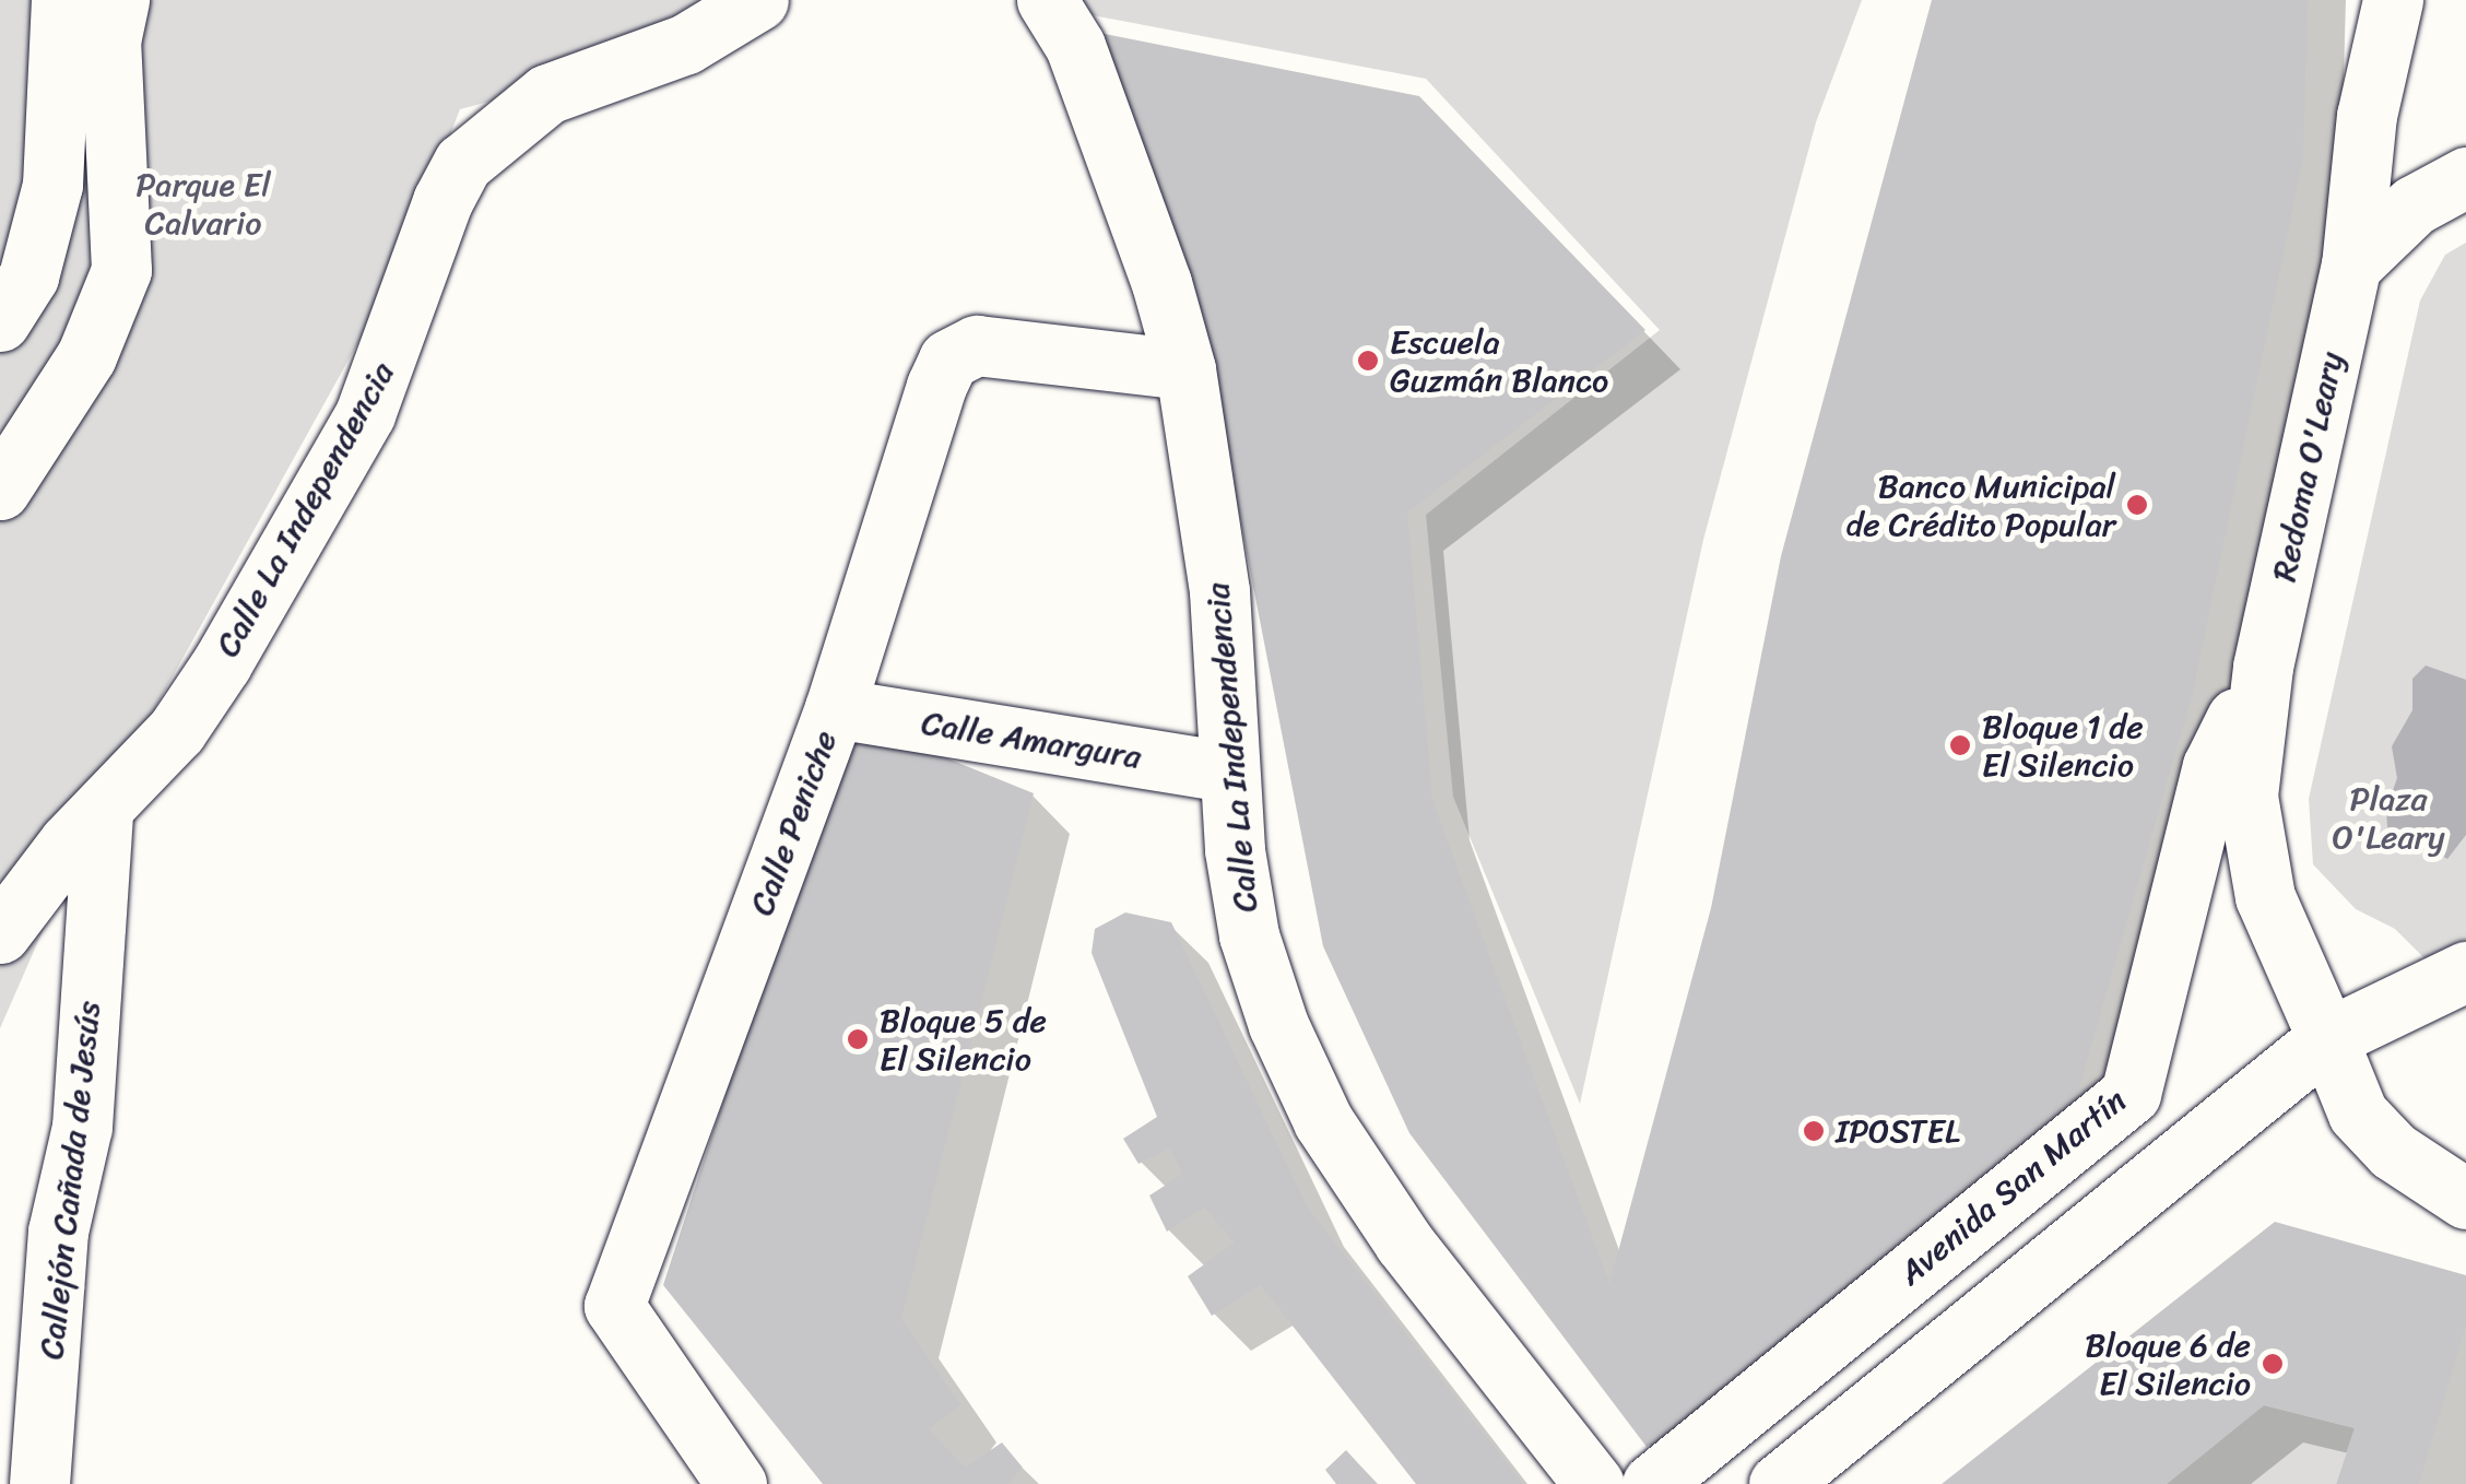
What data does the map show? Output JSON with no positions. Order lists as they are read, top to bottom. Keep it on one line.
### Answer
{"streets":{"street":["Redoma O'Leary","Calle La Independencia","Calle Amargura","Calle Peniche","Callejón Cañada de Jesús","Avenida San Martín"]},"crossings":[["Redoma O'Leary","Avenida San Martín"],["Calle La Independencia","Calle Amargura"],["Calle La Independencia","Calle Peniche"],["Calle La Independencia","Callejón Cañada de Jesús"],["Calle Amargura","Calle Peniche"]],"parks":["Parque El Calvario","Plaza O'Leary"],"places":["Escuela Guzmán Blanco","Banco Municipal de Crédito Popular","Bloque 1 de El Silencio","Bloque 5 de El Silencio","IPOSTEL","Bloque 6 de El Silencio"]}
